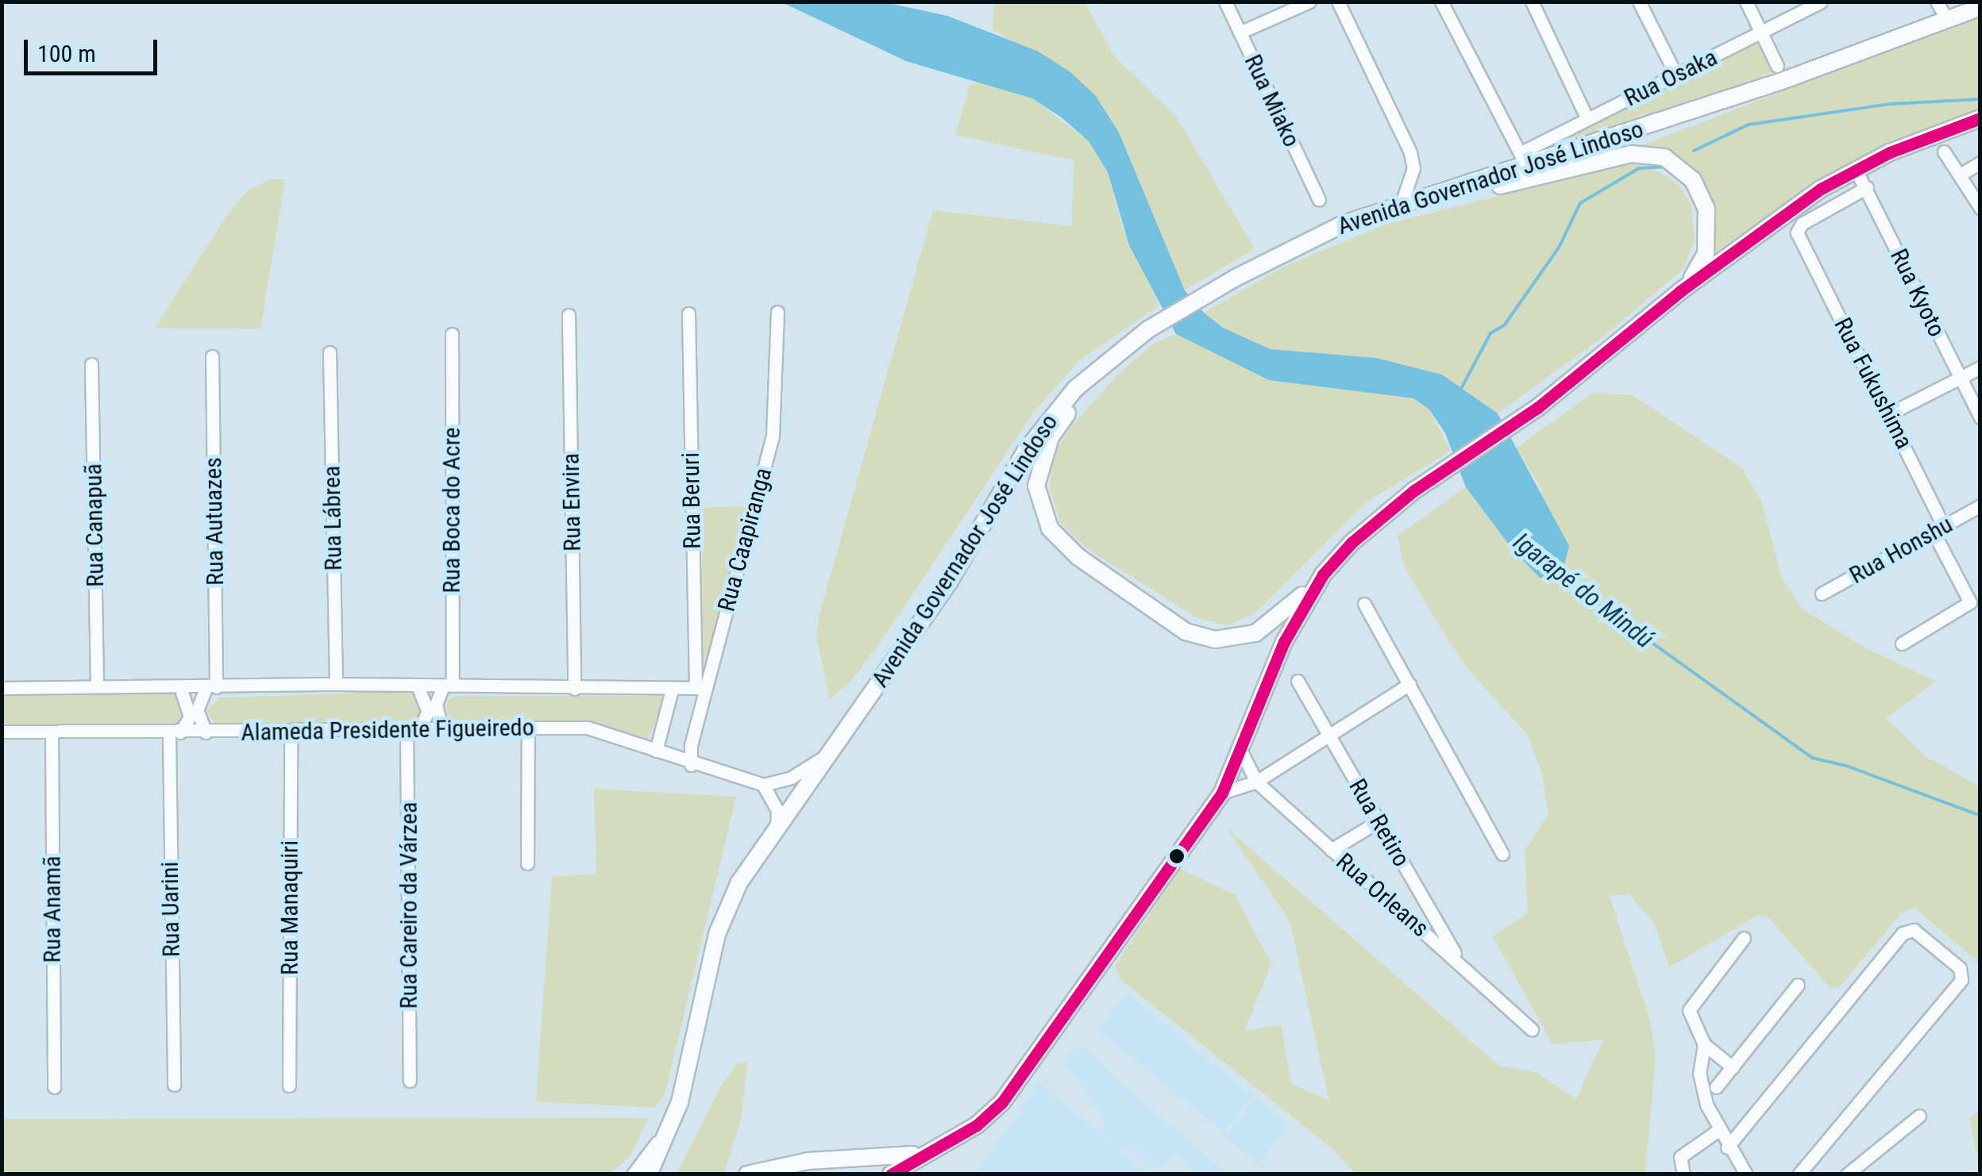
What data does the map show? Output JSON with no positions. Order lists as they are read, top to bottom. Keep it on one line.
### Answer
{"streets":{"main road":["Avenida Governador José Lindoso"],"street":["Rua Osaka","Rua Miako","Rua Kyoto","Rua Fukushima","Rua Beruri","Rua Envira","Rua Boca do Acre","Rua Lábrea","Rua Autuazes","Rua Canapuã","Rua Caapiranga","Rua Honshu","Alameda Presidente Figueiredo","Rua Retiro","Rua Orleans","Rua Careiro da Várzea","Rua Manaquiri","Rua Anamã","Rua Uarini"]},"crossings":[["Rua Osaka","Avenida Governador José Lindoso"],["Rua Kyoto","Rua Fukushima"],["Rua Fukushima","Rua Honshu"],["Rua Beruri","Rua Caapiranga"],["Rua Beruri","Alameda Presidente Figueiredo"],["Rua Envira","Alameda Presidente Figueiredo"],["Rua Boca do Acre","Alameda Presidente Figueiredo"],["Rua Lábrea","Alameda Presidente Figueiredo"],["Rua Autuazes","Alameda Presidente Figueiredo"],["Rua Canapuã","Alameda Presidente Figueiredo"],["Rua Caapiranga","Alameda Presidente Figueiredo"],["Alameda Presidente Figueiredo","Rua Careiro da Várzea"],["Alameda Presidente Figueiredo","Rua Manaquiri"],["Alameda Presidente Figueiredo","Rua Anamã"],["Alameda Presidente Figueiredo","Rua Uarini"],["Rua Retiro","Rua Orleans"]],"water":["Igarapé do Mindú"],"scale_bar":"100 m"}
